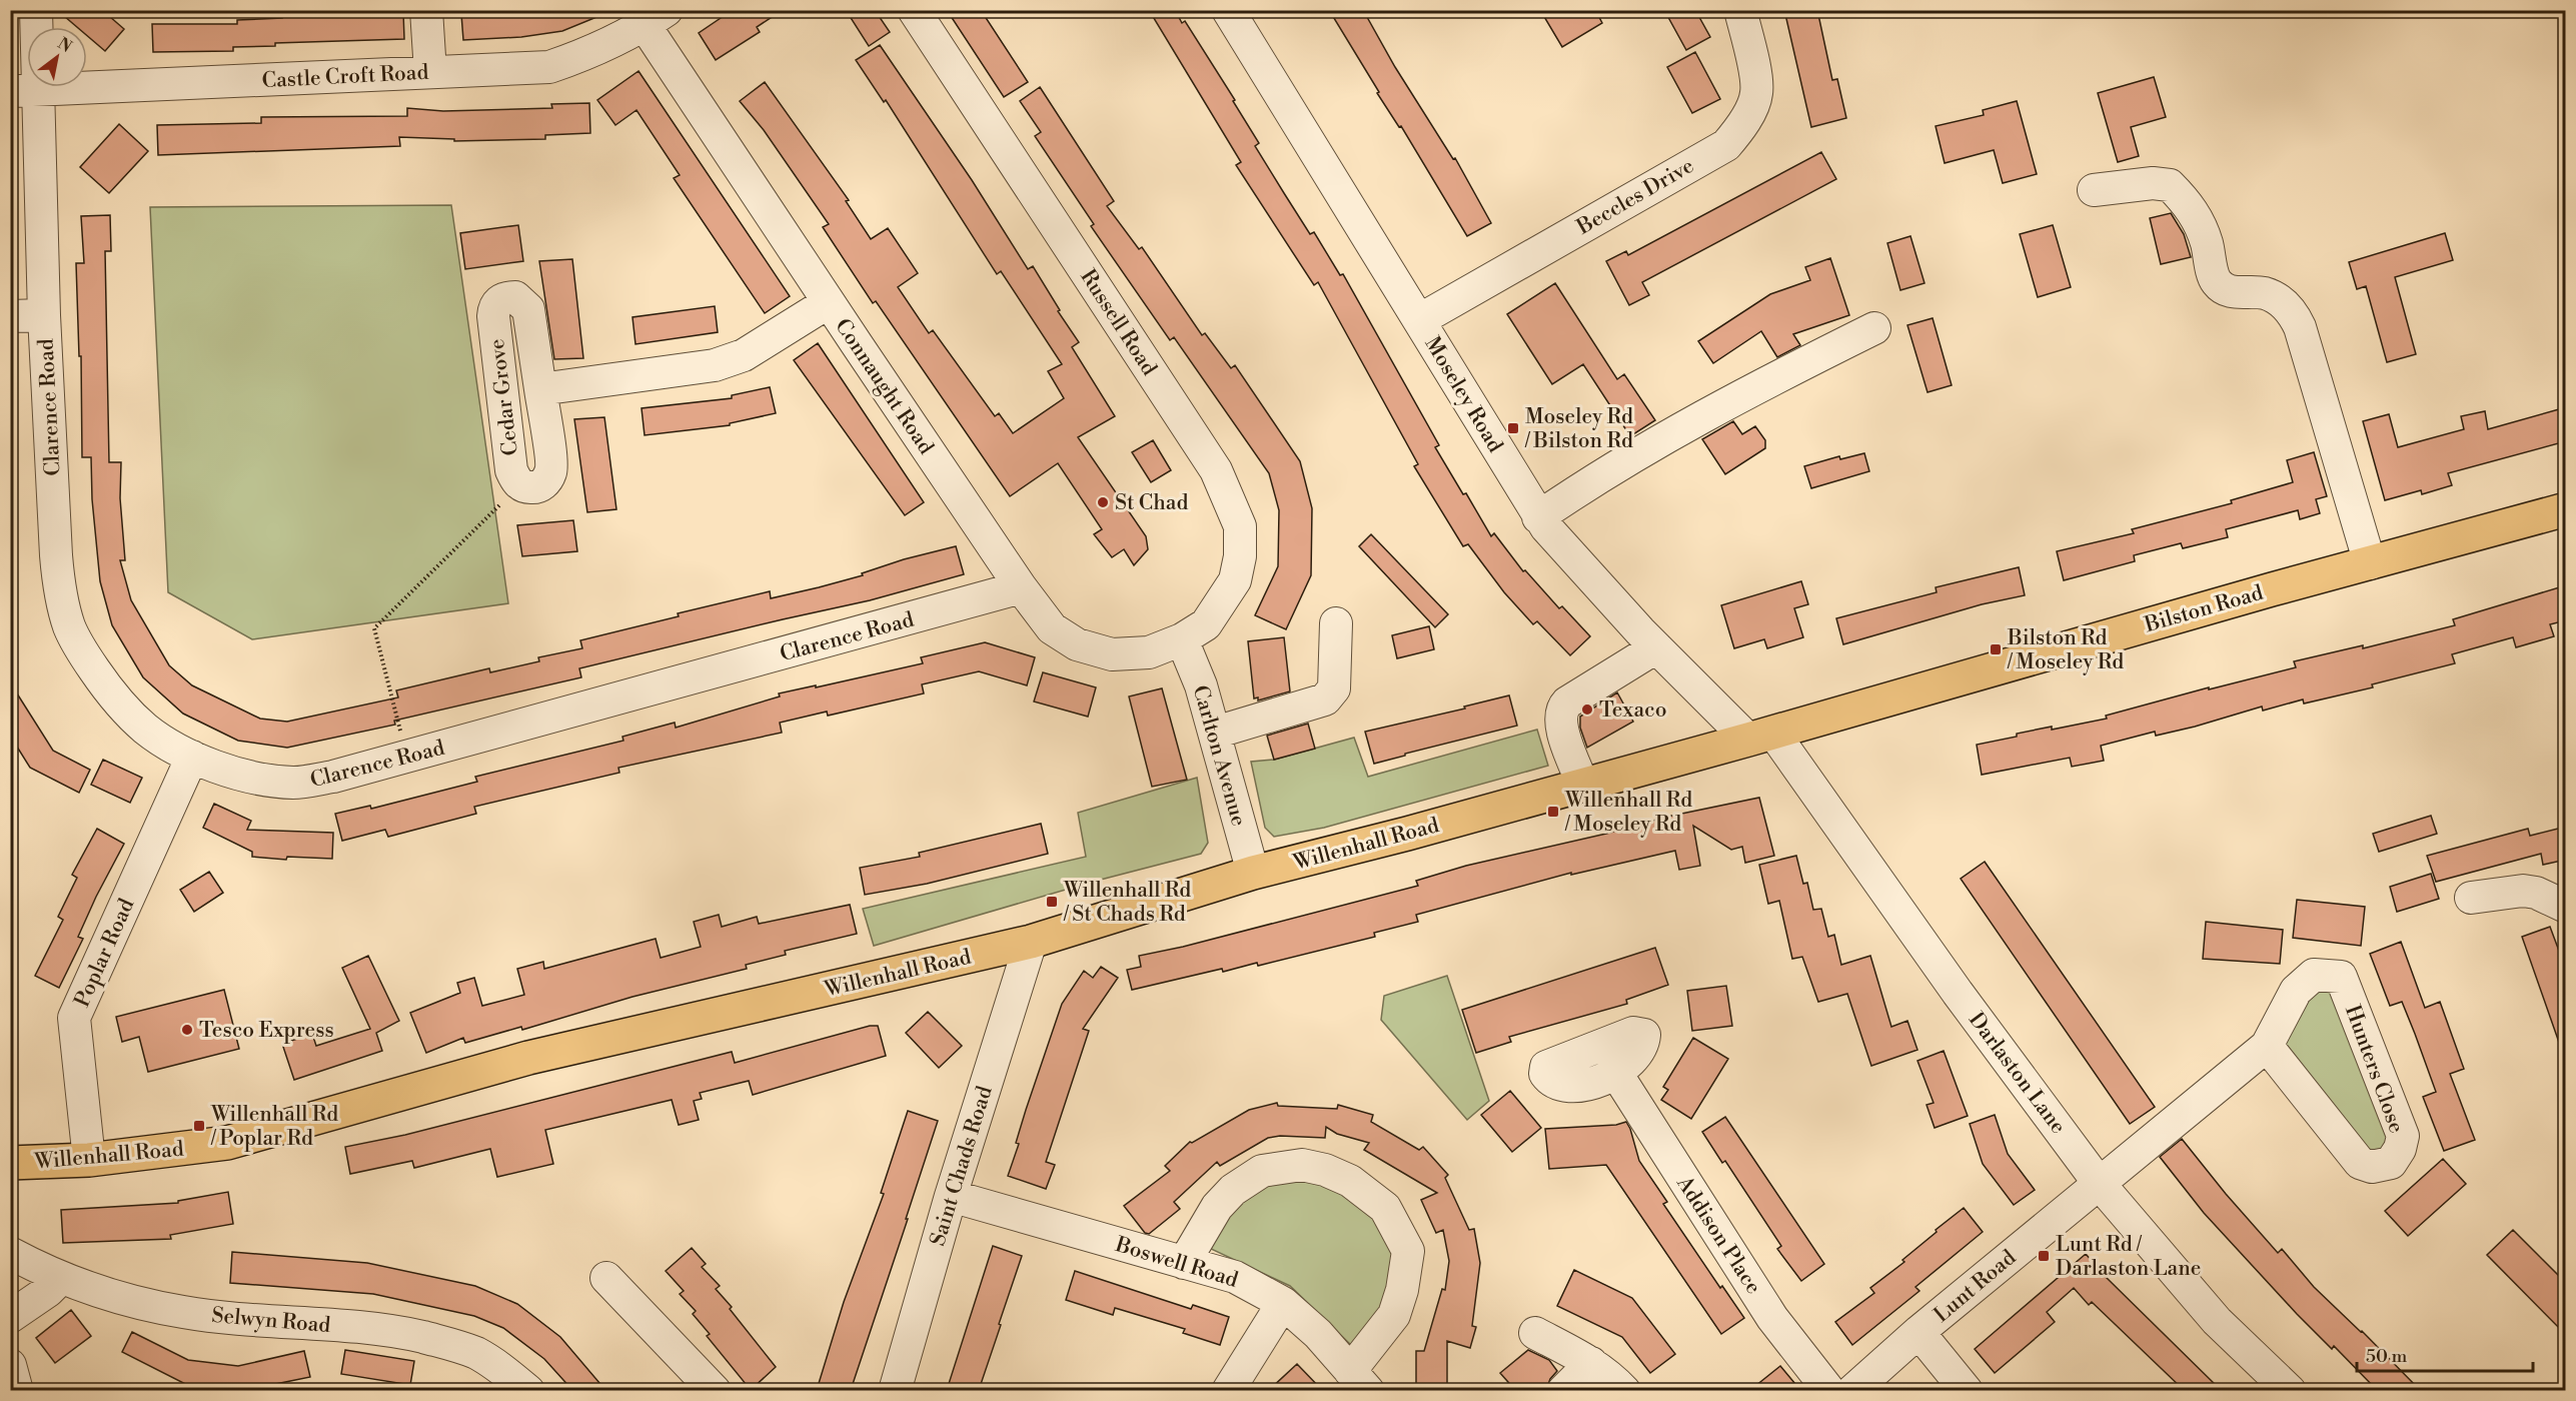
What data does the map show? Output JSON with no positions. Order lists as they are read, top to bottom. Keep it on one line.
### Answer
{"streets":{"main road":["Bilston Road","Willenhall Road"],"street":["Castle Croft Road","Beccles Drive","Russell Road","Connaught Road","Moseley Road","Cedar Grove","Clarence Road","Carlton Avenue","Poplar Road","Hunters Close","Darlaston Lane","Saint Chads Road","Addison Place","Boswell Road","Lunt Road","Selwyn Road"]},"crossings":[["Castle Croft Road","Connaught Road"],["Castle Croft Road","Clarence Road"],["Beccles Drive","Moseley Road"],["Russell Road","Connaught Road"],["Russell Road","Carlton Avenue"],["Connaught Road","Cedar Grove"],["Connaught Road","Clarence Road"],["Connaught Road","Carlton Avenue"],["Moseley Road","Bilston Road"],["Moseley Road","Willenhall Road"],["Moseley Road","Darlaston Lane"],["Clarence Road","Poplar Road"],["Bilston Road","Willenhall Road"],["Bilston Road","Darlaston Lane"],["Carlton Avenue","Willenhall Road"],["Willenhall Road","Poplar Road"],["Willenhall Road","Darlaston Lane"],["Willenhall Road","Saint Chads Road"],["Hunters Close","Darlaston Lane"],["Hunters Close","Lunt Road"],["Darlaston Lane","Lunt Road"],["Saint Chads Road","Boswell Road"]],"places":{"transit":["Moseley Rd / Bilston Rd","Bilston Rd / Moseley Rd","Willenhall Rd / Moseley Rd","Willenhall Rd / St Chads Rd","Willenhall Rd / Poplar Rd","Lunt Rd / Darlaston Lane"],"other":["St Chad","Texaco","Tesco Express"]},"scale_bar":"50 m","north":"top right"}
